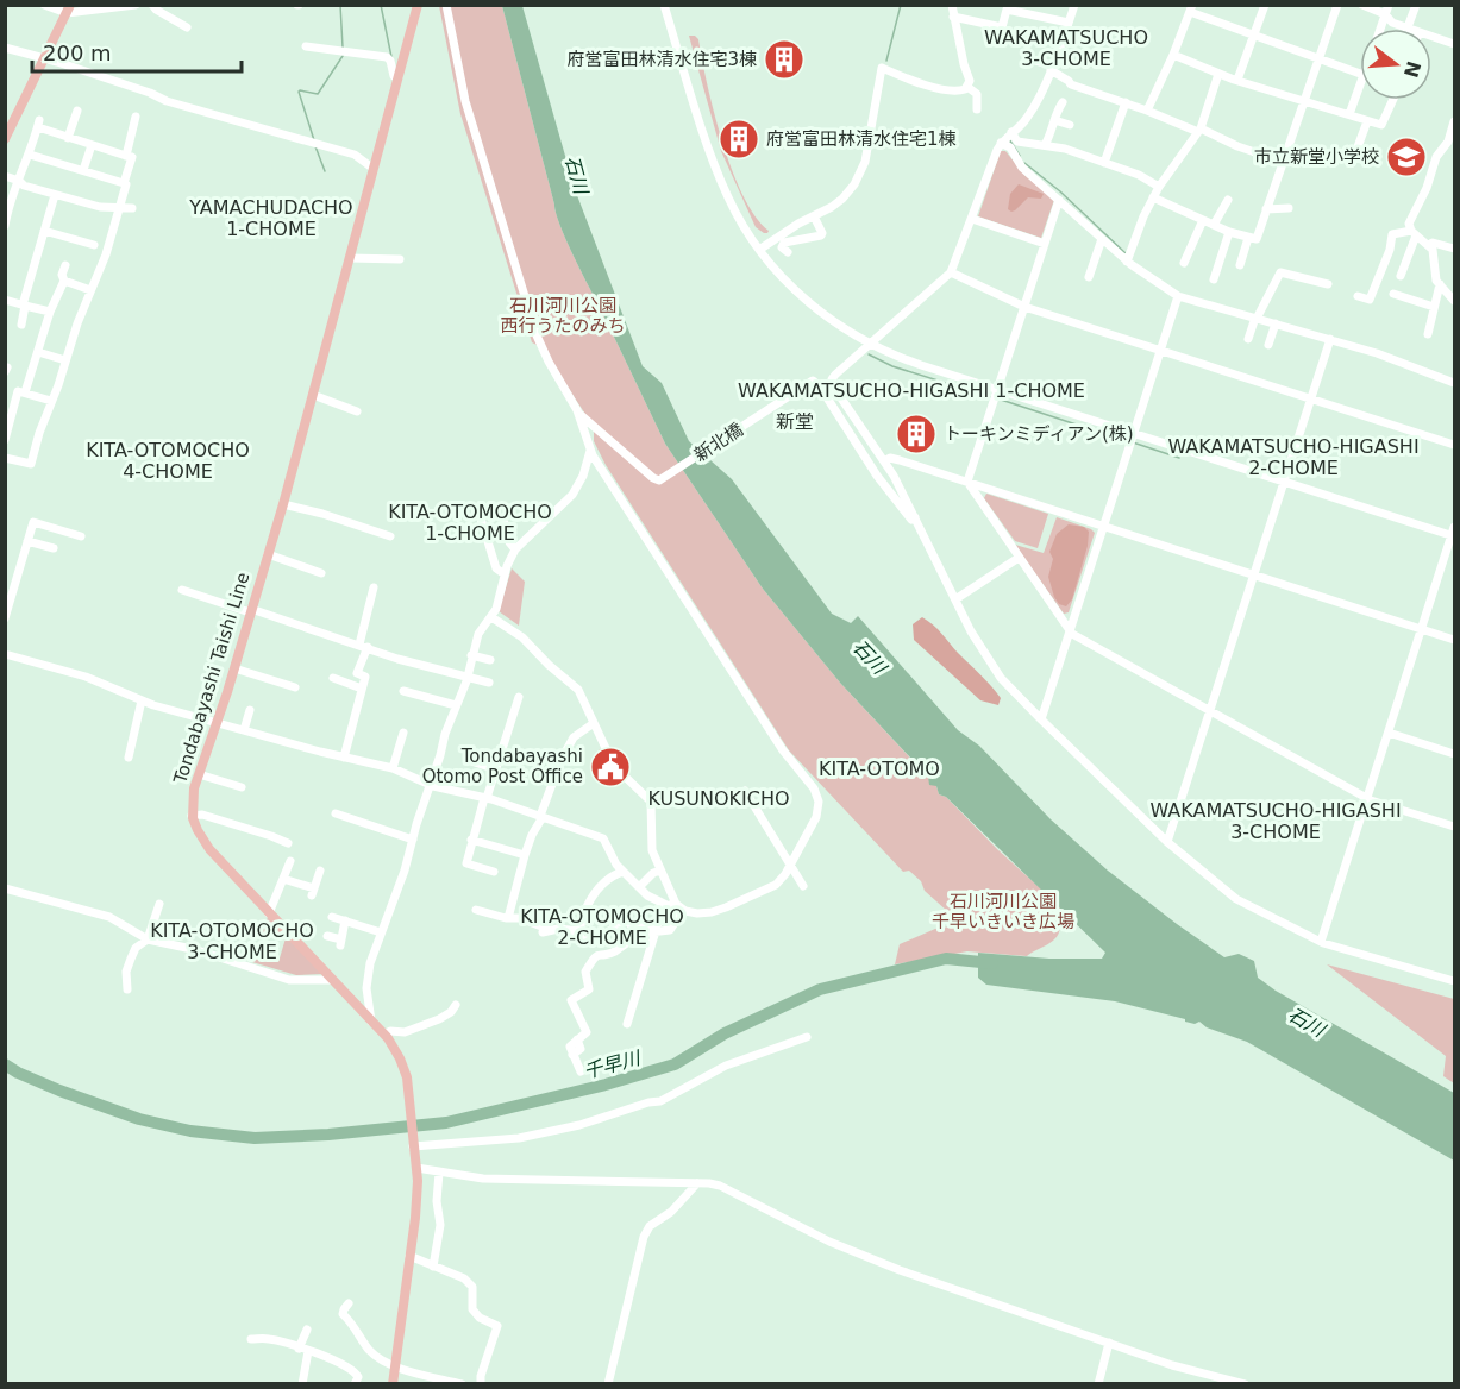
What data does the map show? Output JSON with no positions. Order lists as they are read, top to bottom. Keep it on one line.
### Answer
{"streets":{"main road":["Tondabayashi Taishi Line"],"street":["新北橋"]},"districts":["WAKAMATSUCHO 3-CHOME","YAMACHUDACHO 1-CHOME","WAKAMATSUCHO-HIGASHI 1-CHOME","新堂","WAKAMATSUCHO-HIGASHI 2-CHOME","KITA-OTOMOCHO 4-CHOME","KITA-OTOMOCHO 1-CHOME","KITA-OTOMO","KUSUNOKICHO","WAKAMATSUCHO-HIGASHI 3-CHOME","KITA-OTOMOCHO 2-CHOME","KITA-OTOMOCHO 3-CHOME"],"water":["石川","千早川"],"parks":["石川河川公園 西行うたのみち","石川河川公園 千早いきいき広場"],"places":{"building":["府営富田林清水住宅3棟","府営富田林清水住宅1棟","トーキンミディアン(株)"],"school or university":["市立新堂小学校"],"public building":["Tondabayashi Otomo Post Office"]},"scale_bar":"200 m","north":"right"}
